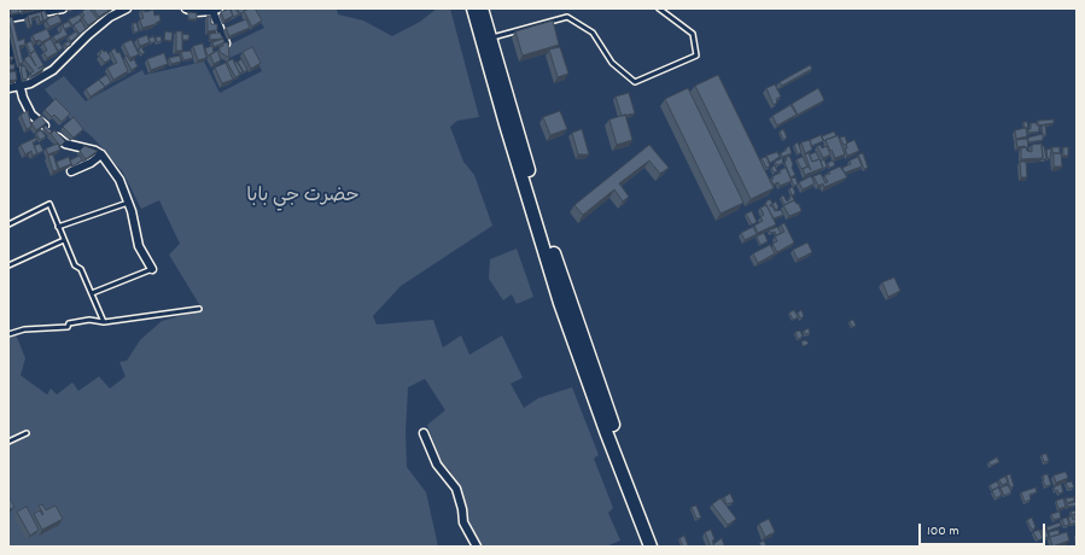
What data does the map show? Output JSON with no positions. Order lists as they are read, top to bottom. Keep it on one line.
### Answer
{"parks":["حضرت جي بابا"],"scale_bar":"100 m"}
